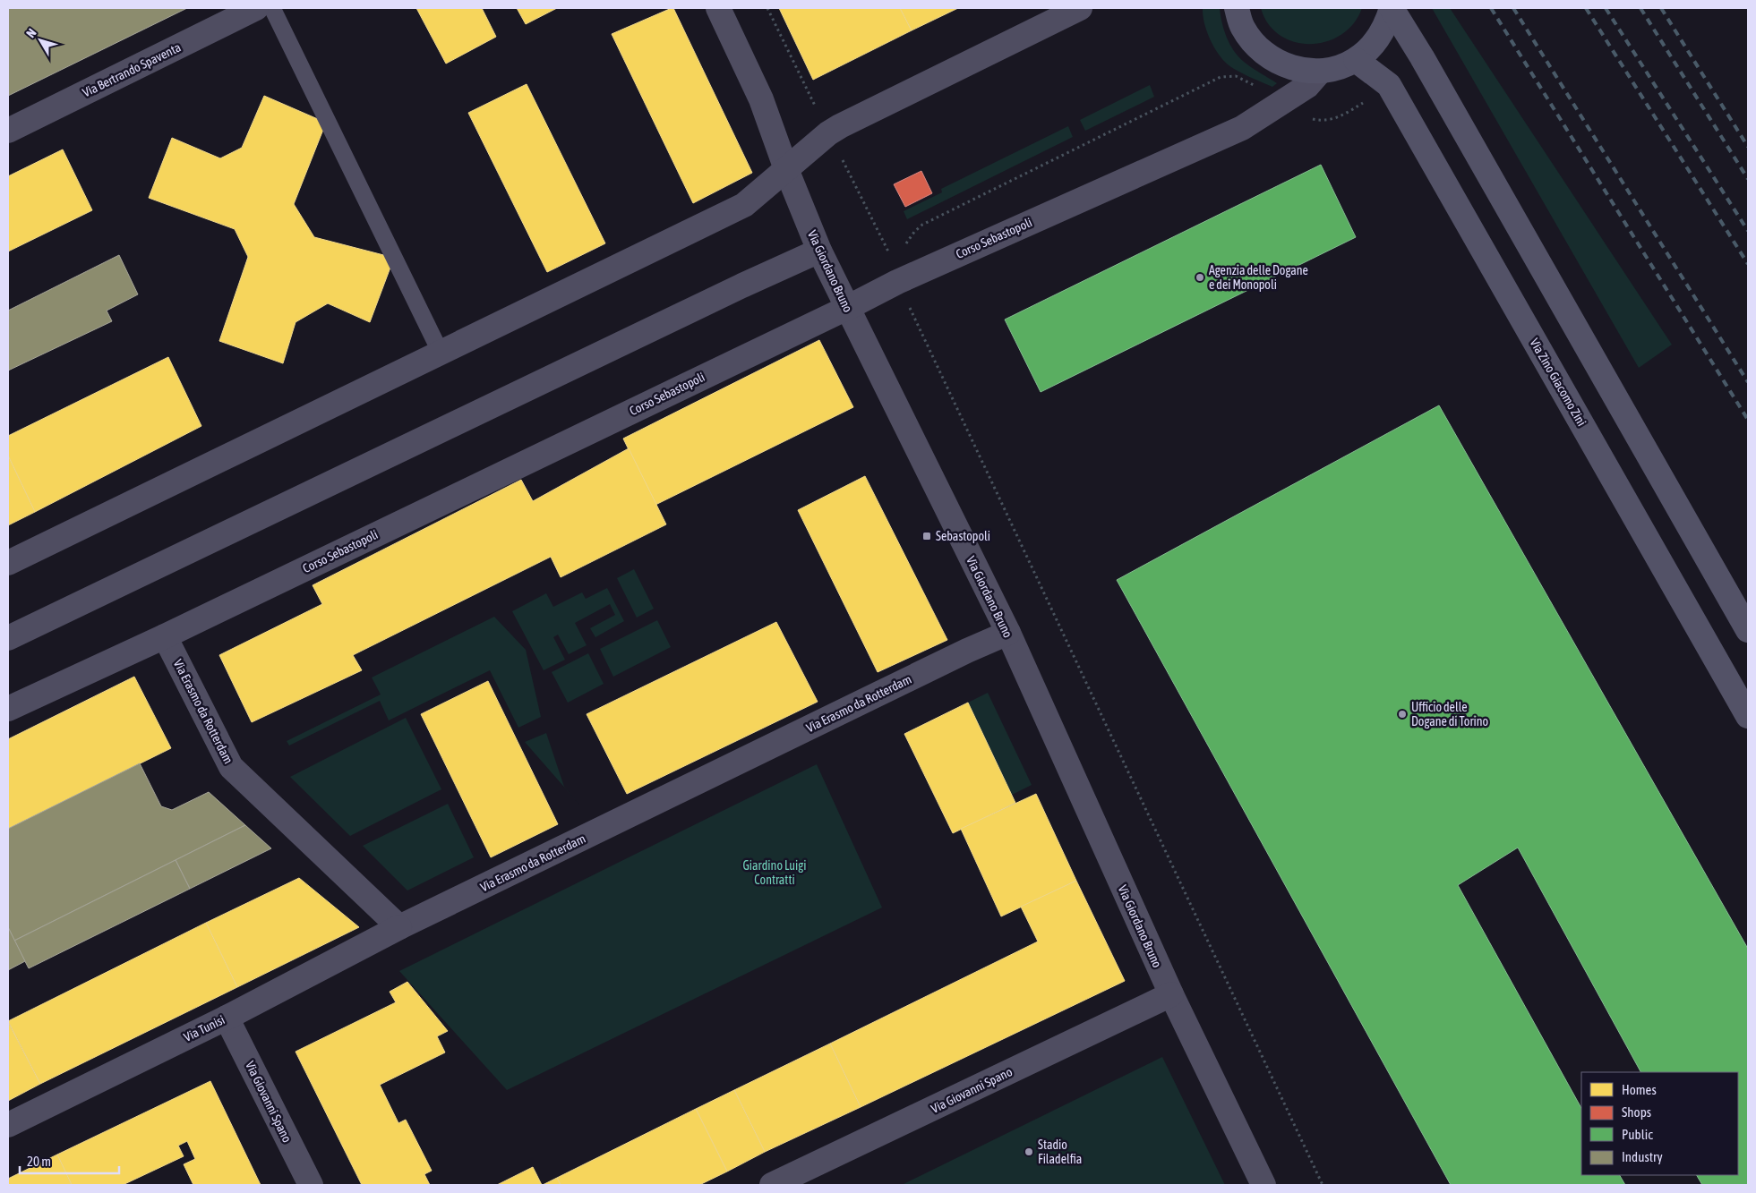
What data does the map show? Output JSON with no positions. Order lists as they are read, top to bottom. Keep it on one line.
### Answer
{"streets":{"street":["Via Bertrando Spaventa","Corso Sebastopoli","Via Giordano Bruno","Via Zino Giacomo Zini","Via Erasmo da Rotterdam","Via Tunisi","Via Giovanni Spano"]},"crossings":[["Corso Sebastopoli","Via Giordano Bruno"],["Corso Sebastopoli","Via Erasmo da Rotterdam"],["Via Giordano Bruno","Via Erasmo da Rotterdam"],["Via Giordano Bruno","Via Giovanni Spano"],["Via Erasmo da Rotterdam","Via Tunisi"],["Via Tunisi","Via Giovanni Spano"]],"parks":["Giardino Luigi Contratti"],"places":{"other":["Agenzia delle Dogane e dei Monopoli","Ufficio delle Dogane di Torino","Stadio Filadelfia"],"transit":["Sebastopoli"]},"legend":["Homes","Shops","Public","Industry"],"scale_bar":"20 m","north":"top left"}
